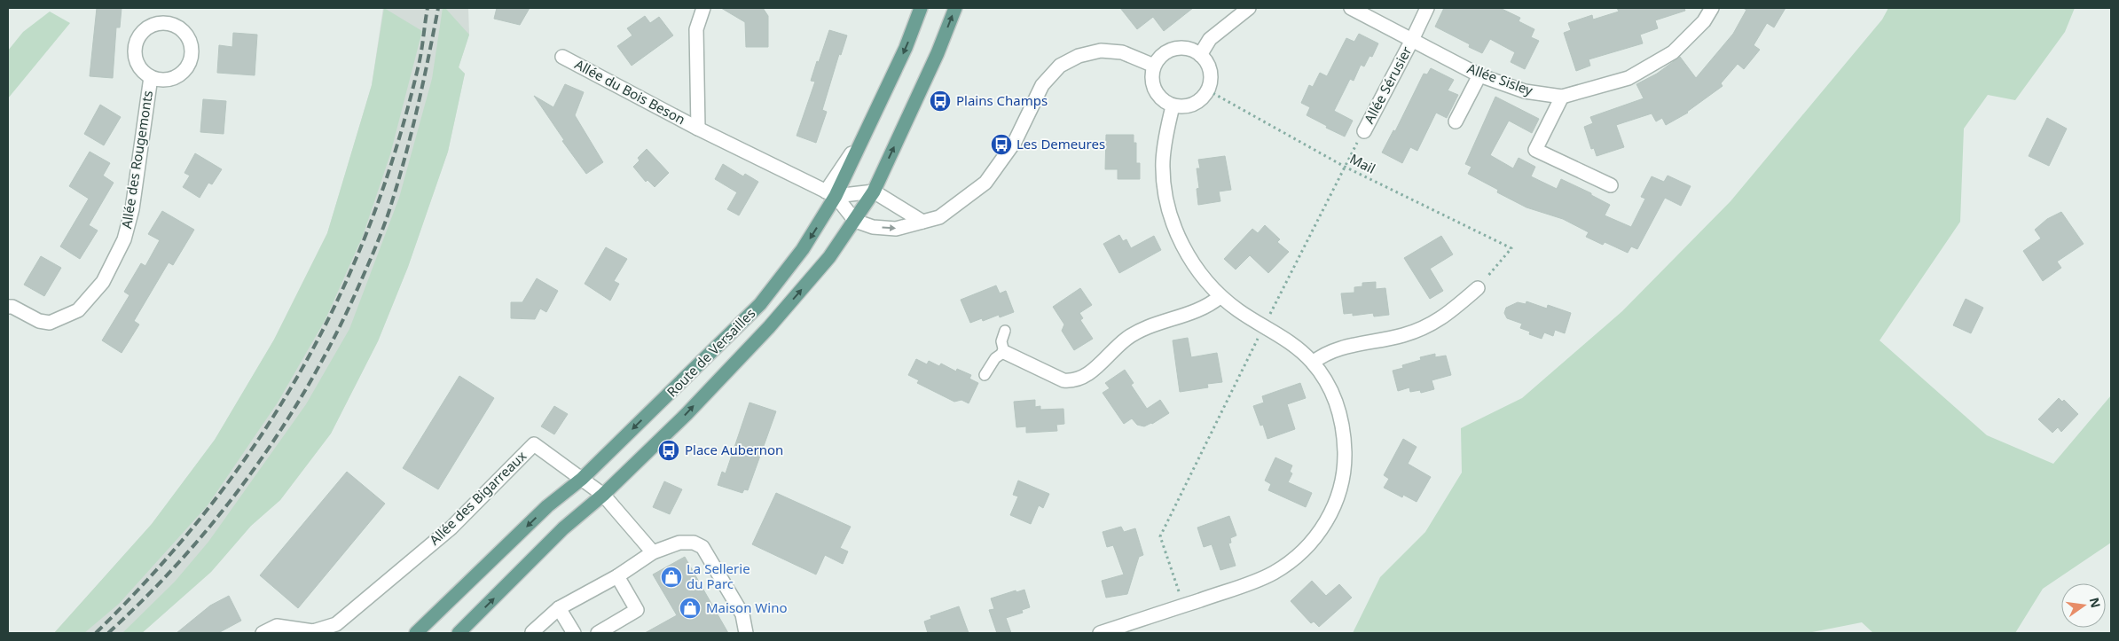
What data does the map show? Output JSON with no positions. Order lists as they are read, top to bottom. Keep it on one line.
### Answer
{"streets":{"main road":["Route de Versailles"],"street":["Allée Sisley","Allée Sérusier","Allée du Bois Beson","Allée des Rougemonts","Allée des Bigarreaux"],"path":["Mail"]},"crossings":[["Allée Sisley","Allée Sérusier"],["Allée du Bois Beson","Route de Versailles"],["Route de Versailles","Allée des Bigarreaux"]],"places":{"bus stop":["Plains Champs","Les Demeures","Place Aubernon"],"shop":["La Sellerie du Parc","Maison Wino"]},"north":"right"}
